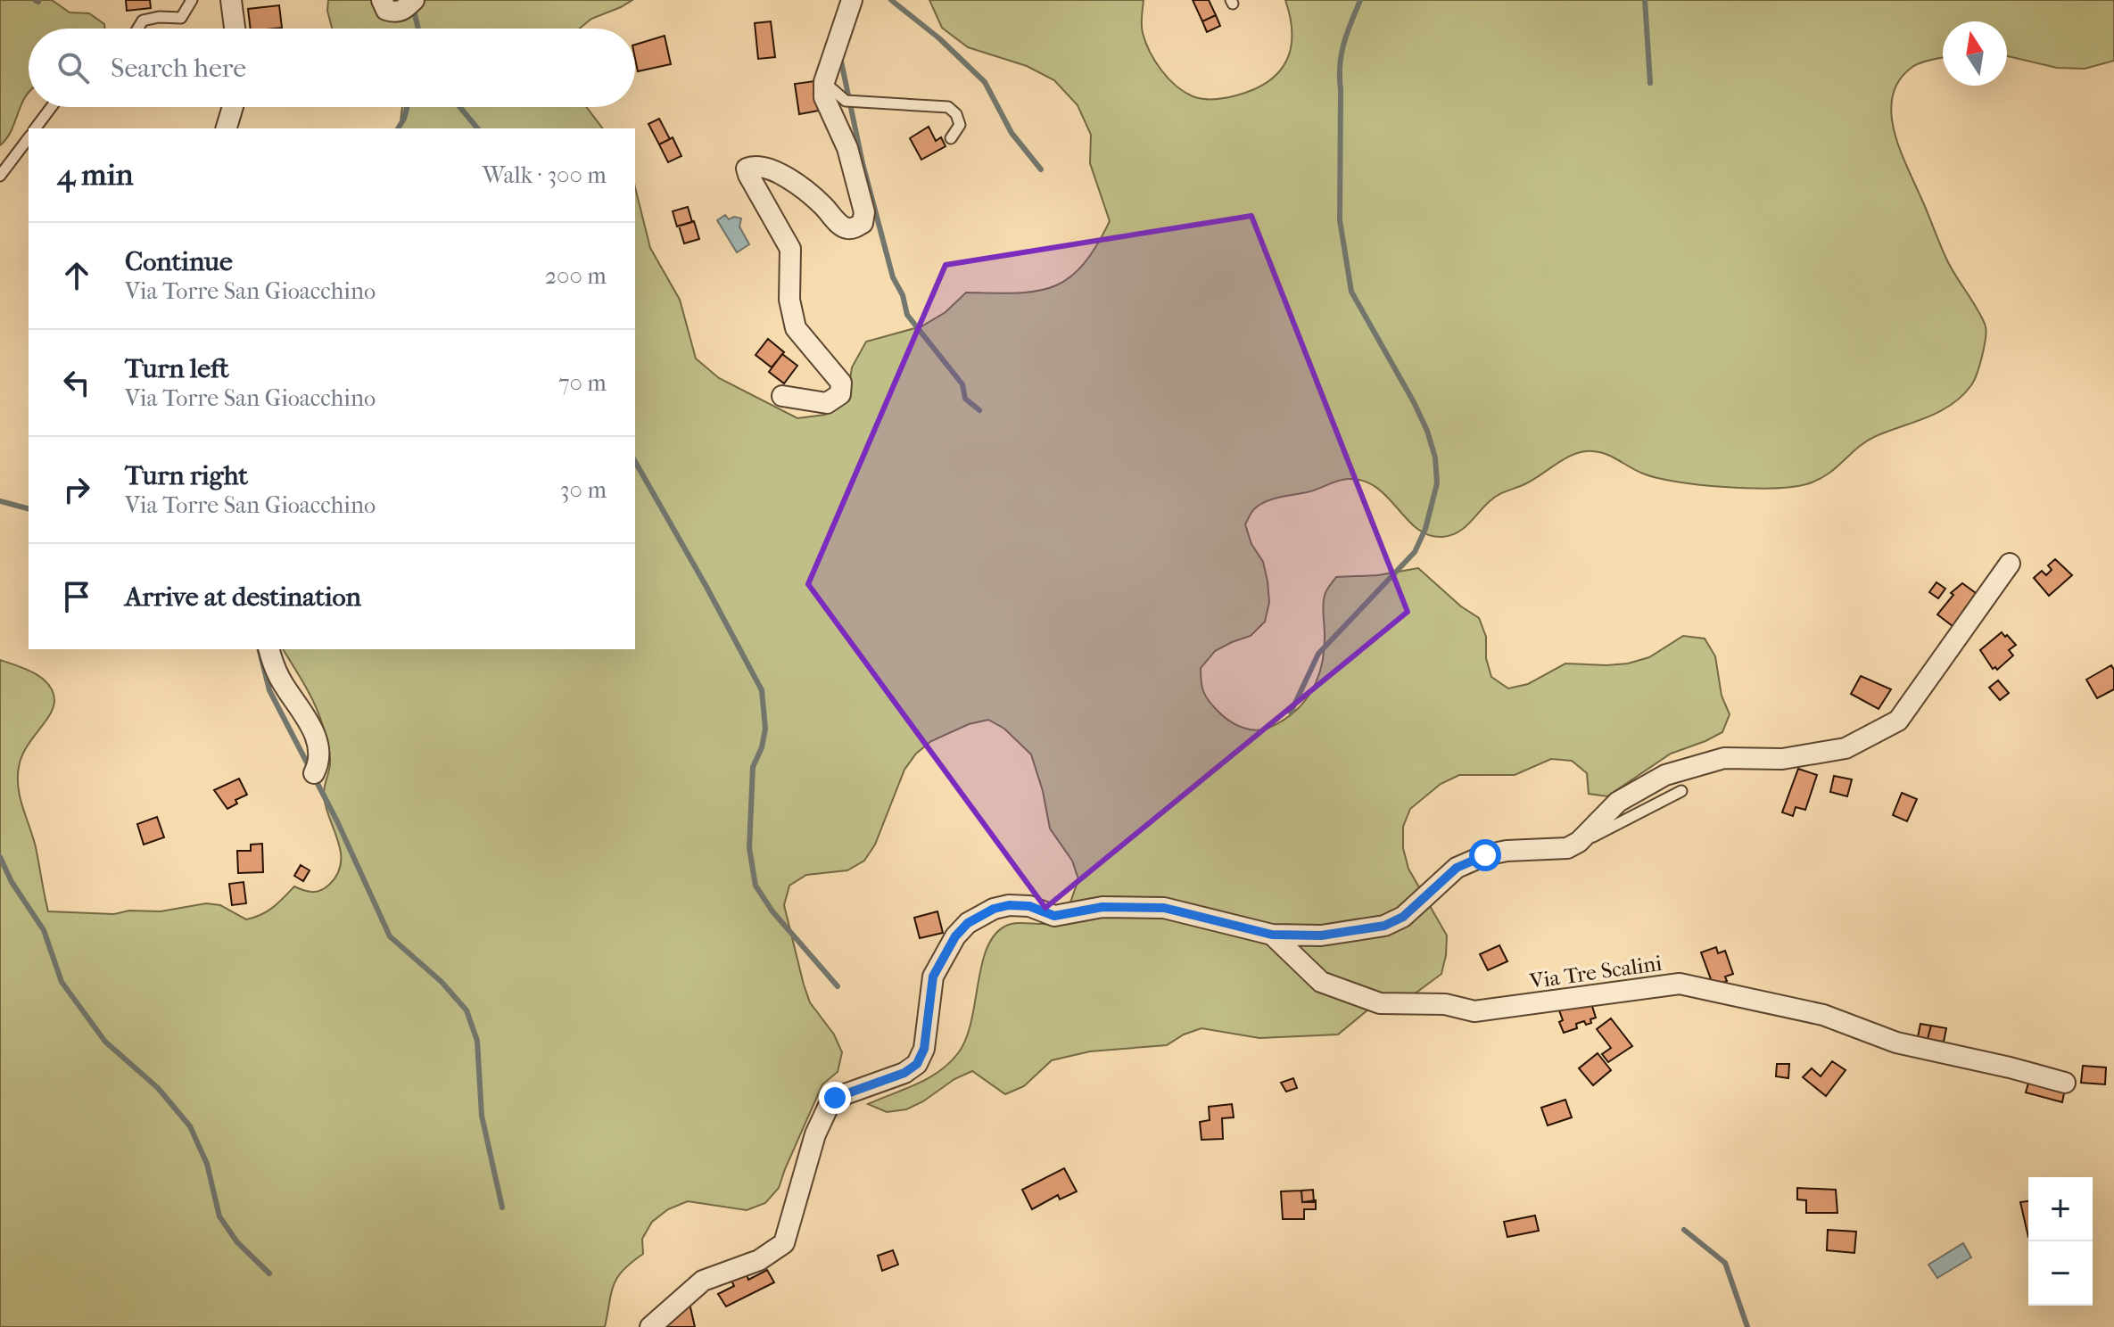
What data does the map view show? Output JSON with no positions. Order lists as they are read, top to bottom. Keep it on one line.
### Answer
{"streets":{"street":["Via Tre Scalini"]},"north":"top","page":{"search":"Search here","heading":["4 min","Walk · 300 m"],"list":[["Continue","Via Torre San Gioacchino","200 m"],["Turn left","Via Torre San Gioacchino","70 m"],["Turn right","Via Torre San Gioacchino","30 m"],"Arrive at destination"],"map_buttons":["+","−"]}}
